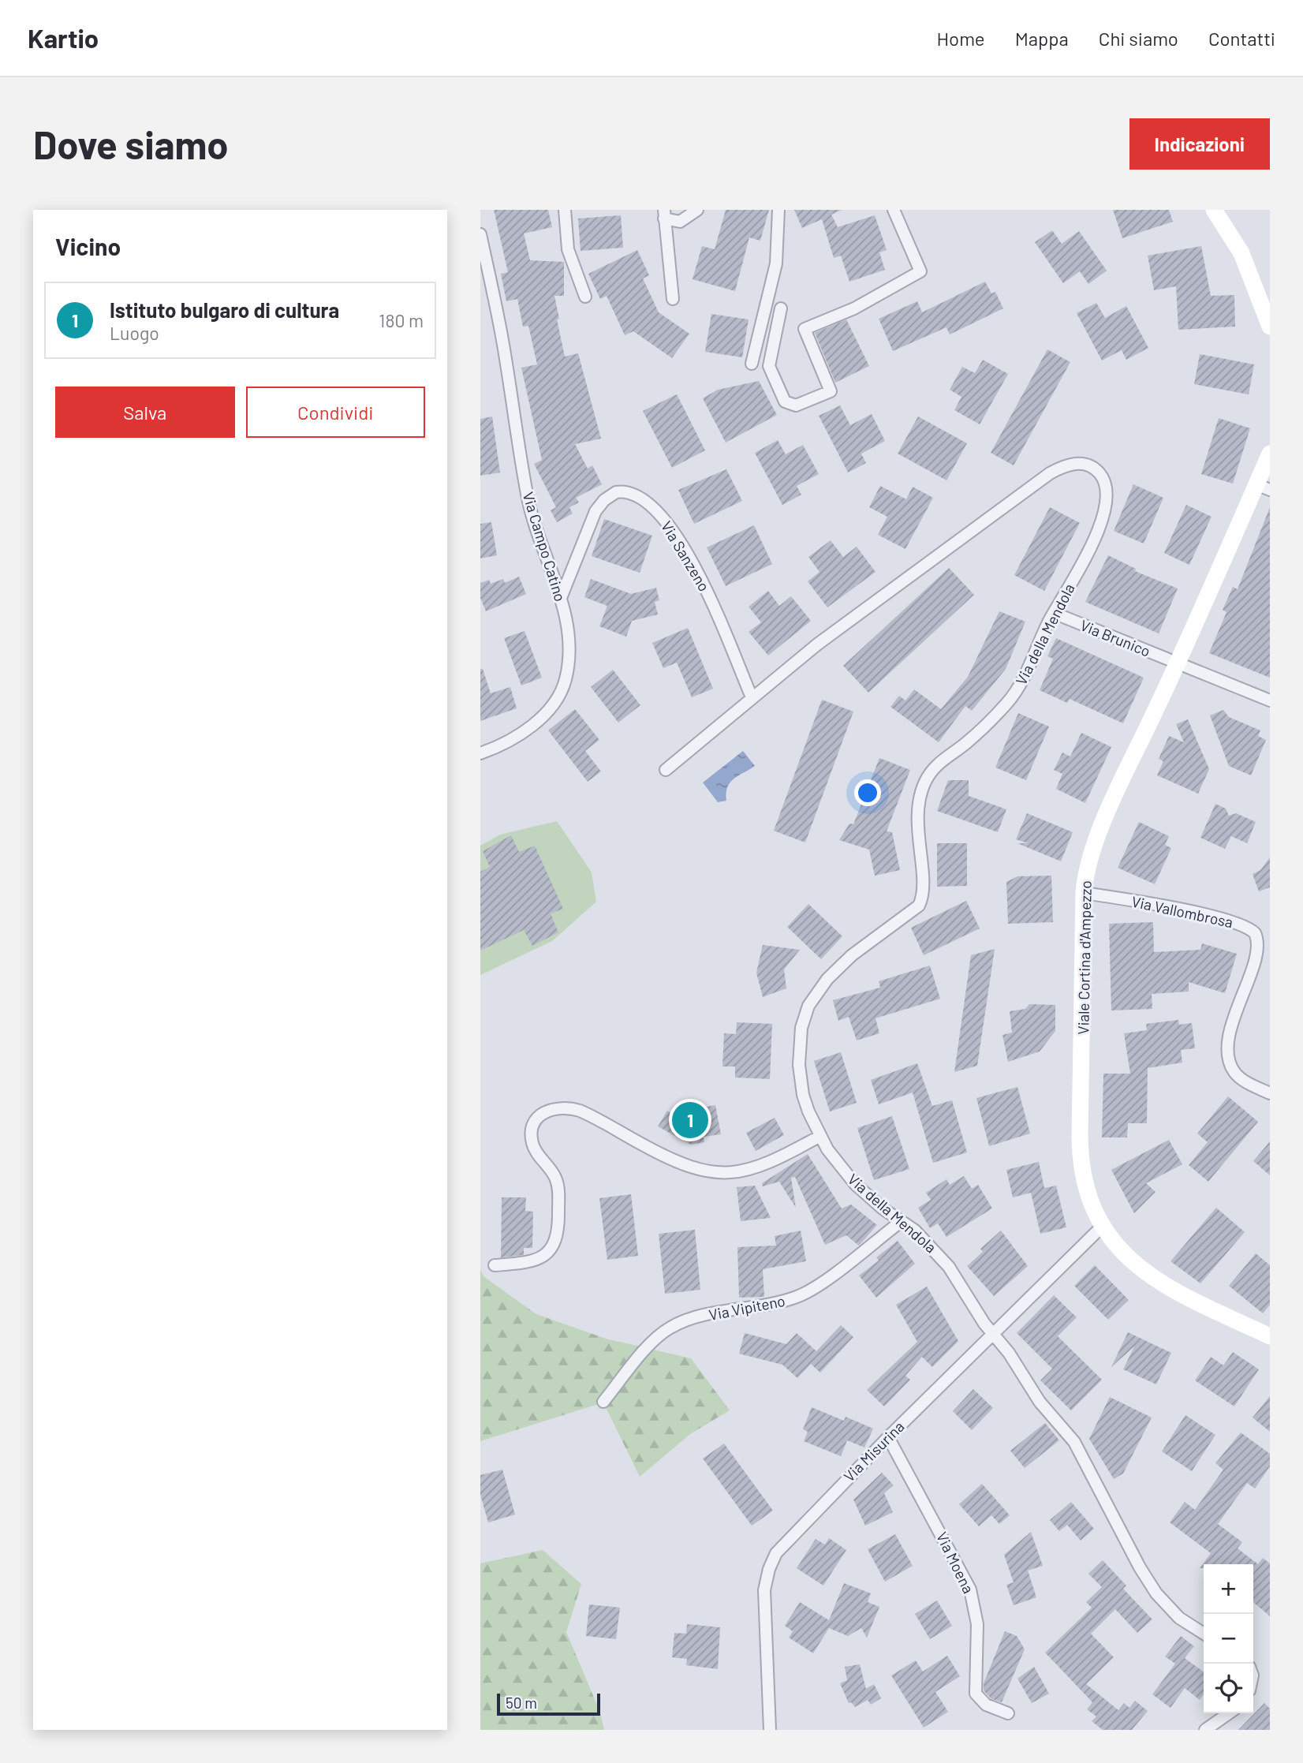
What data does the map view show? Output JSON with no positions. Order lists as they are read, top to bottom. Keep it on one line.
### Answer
{"streets":{"street":["Via Campo Catino","Via Sanzeno","Via della Mendola","Via Brunico","Via Vallombrosa","Viale Cortina d'Ampezzo","Via Vipiteno","Via Misurina","Via Moena"]},"crossings":[["Via Campo Catino","Via Sanzeno"],["Via Sanzeno","Via della Mendola"],["Via della Mendola","Via Brunico"],["Via della Mendola","Via Vipiteno"],["Via della Mendola","Via Misurina"],["Via Brunico","Viale Cortina d'Ampezzo"],["Via Vallombrosa","Viale Cortina d'Ampezzo"],["Viale Cortina d'Ampezzo","Via Misurina"],["Via Misurina","Via Moena"]],"scale_bar":"50 m","page":{"header":"Kartio","nav":["Home","Mappa","Chi siamo","Contatti"],"buttons":["Indicazioni",["Salva","Condividi"]],"title":"Dove siamo","heading":"Vicino","list":[{"mark":"1","name":"Istituto bulgaro di cultura","note":"Luogo","value":"180 m"}],"pins":"1","map_buttons":["+","−"],"scale":"50 m"}}
